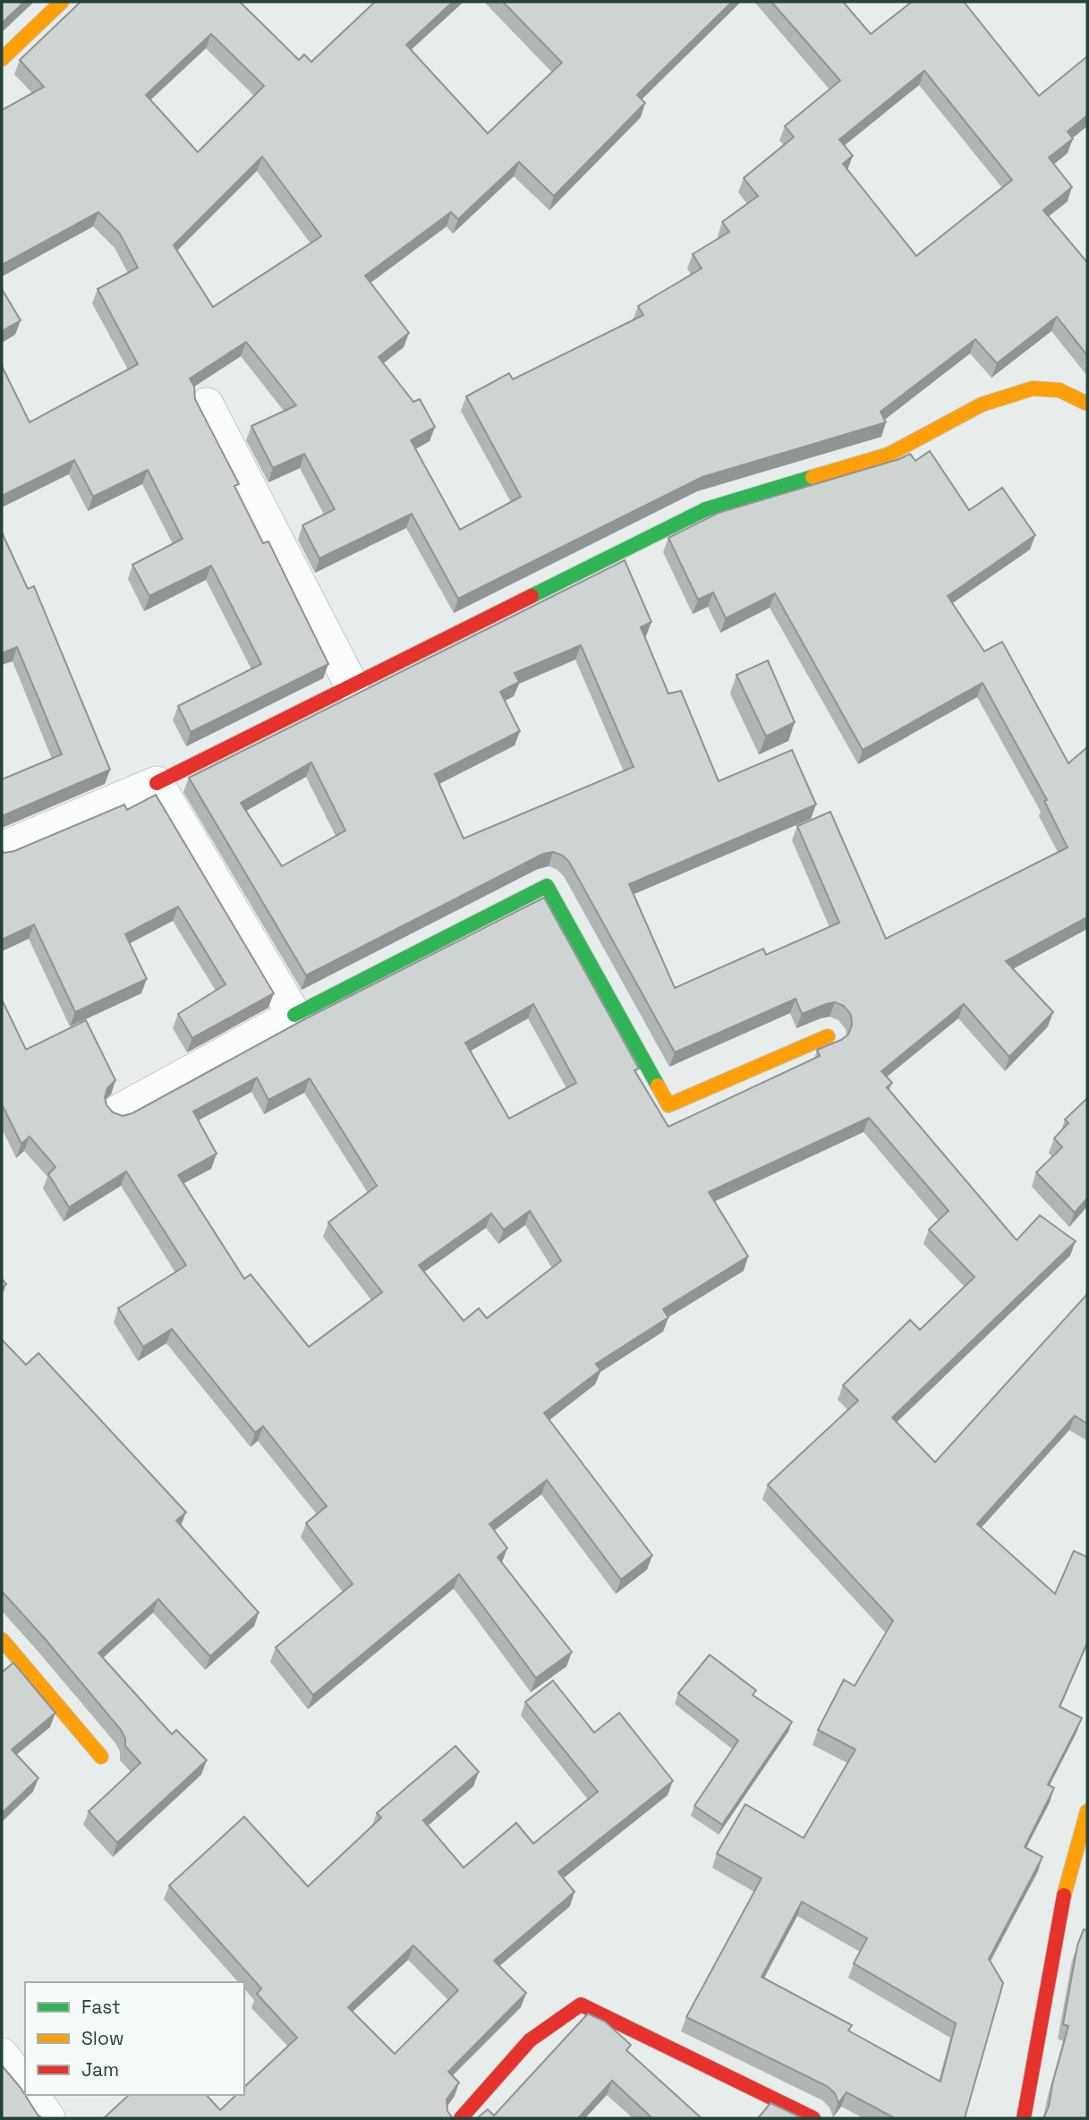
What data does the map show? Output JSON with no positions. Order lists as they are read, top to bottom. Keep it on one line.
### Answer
{"legend":["Fast","Slow","Jam"]}
